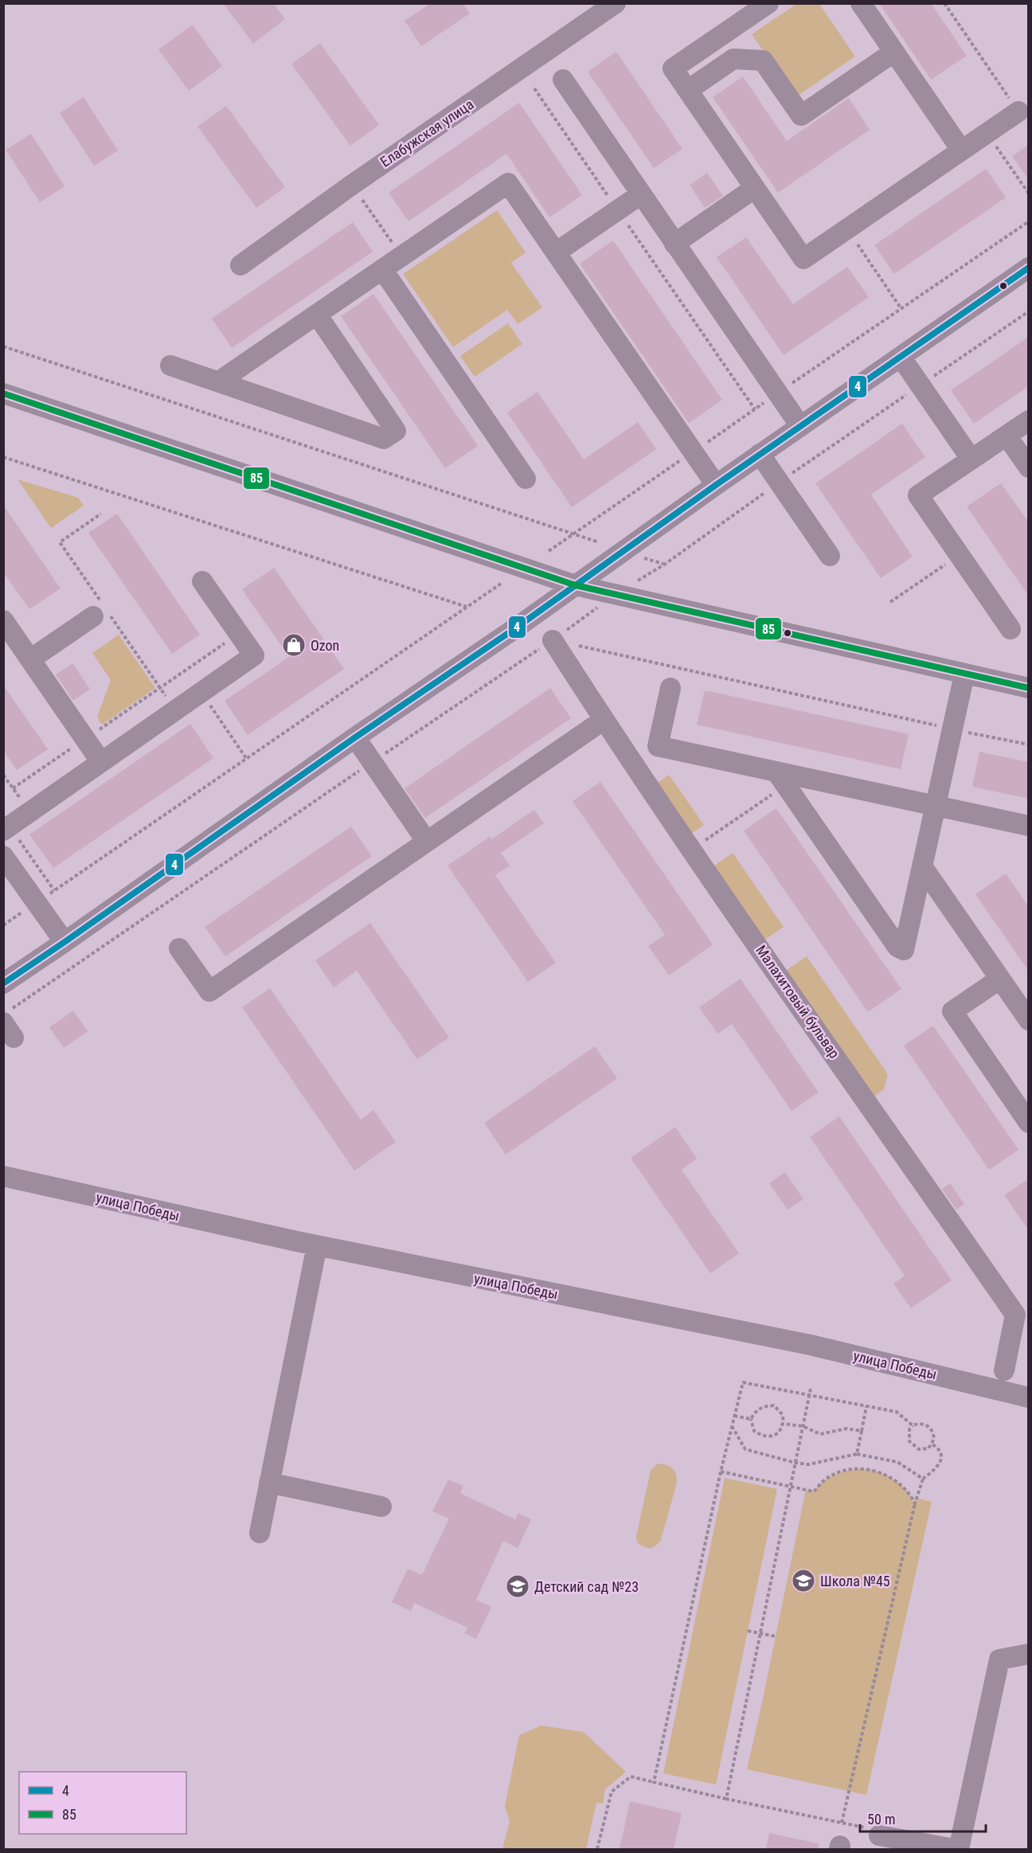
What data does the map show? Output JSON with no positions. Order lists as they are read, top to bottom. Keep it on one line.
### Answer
{"streets":{"street":["Елабужская улица","Малахитовый бульвар","улица Победы"]},"places":{"shop":["Ozon"],"school or university":["Школа №45","Детский сад №23"]},"lines":["transit line 4","transit line 85"],"legend":["4","85"],"scale_bar":"50 m"}
